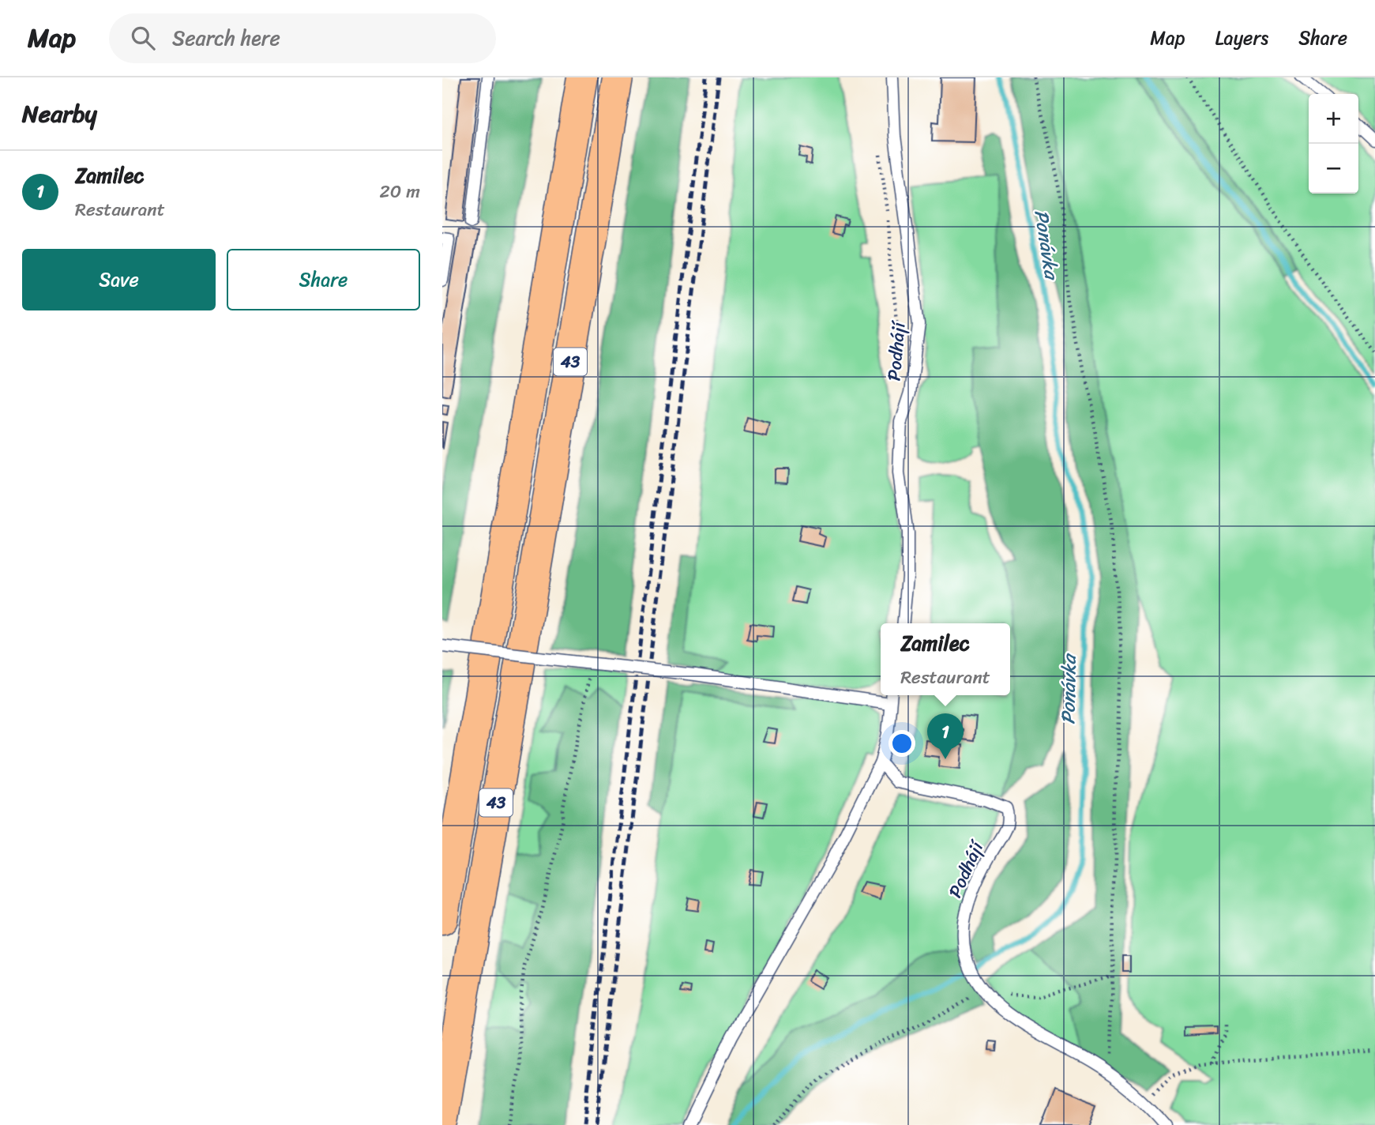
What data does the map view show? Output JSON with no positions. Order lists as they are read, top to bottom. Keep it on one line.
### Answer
{"streets":{"highway":["43"],"lane":["Podhájí"]},"water":["Ponávka"],"page":{"header":"Map","search":"Search here","nav":["Map","Layers","Share"],"heading":"Nearby","map_buttons":["+","−"],"list":[{"mark":"1","name":"Zamilec","note":"Restaurant","value":"20 m"}],"buttons":["Save","Share"],"popup":["Zamilec","Restaurant"],"pins":"1"}}
